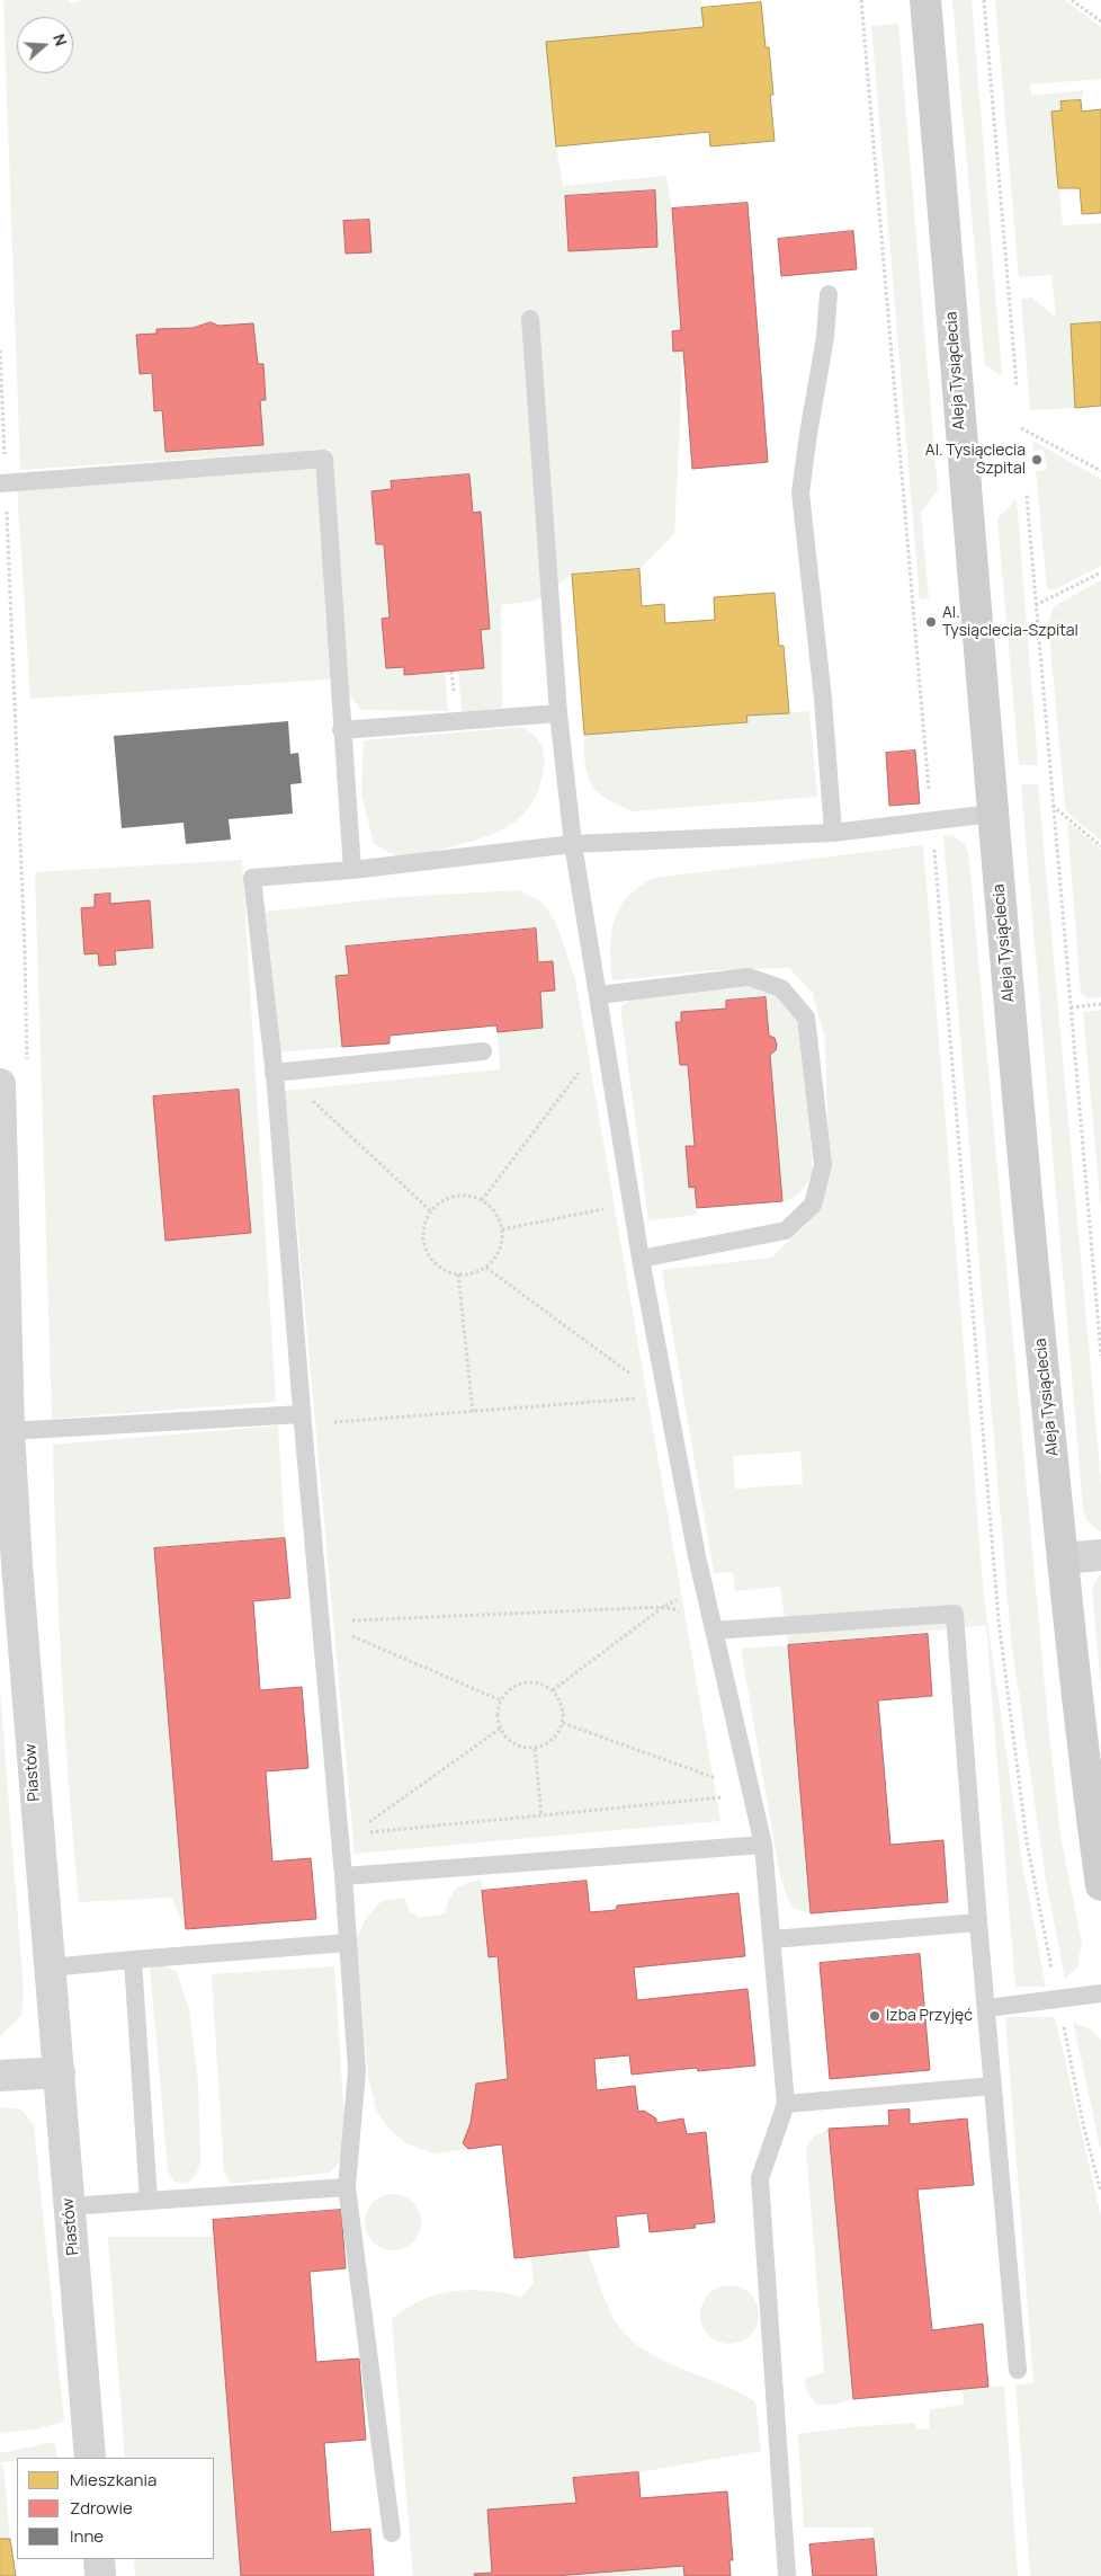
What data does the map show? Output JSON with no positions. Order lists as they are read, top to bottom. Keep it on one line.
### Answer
{"streets":{"street":["Aleja Tysiąclecia","Piastów"]},"places":["Al. Tysiąclecia Szpital","Al. Tysiąclecia-Szpital","Izba Przyjęć"],"legend":["Mieszkania","Zdrowie","Inne"],"north":"right"}
